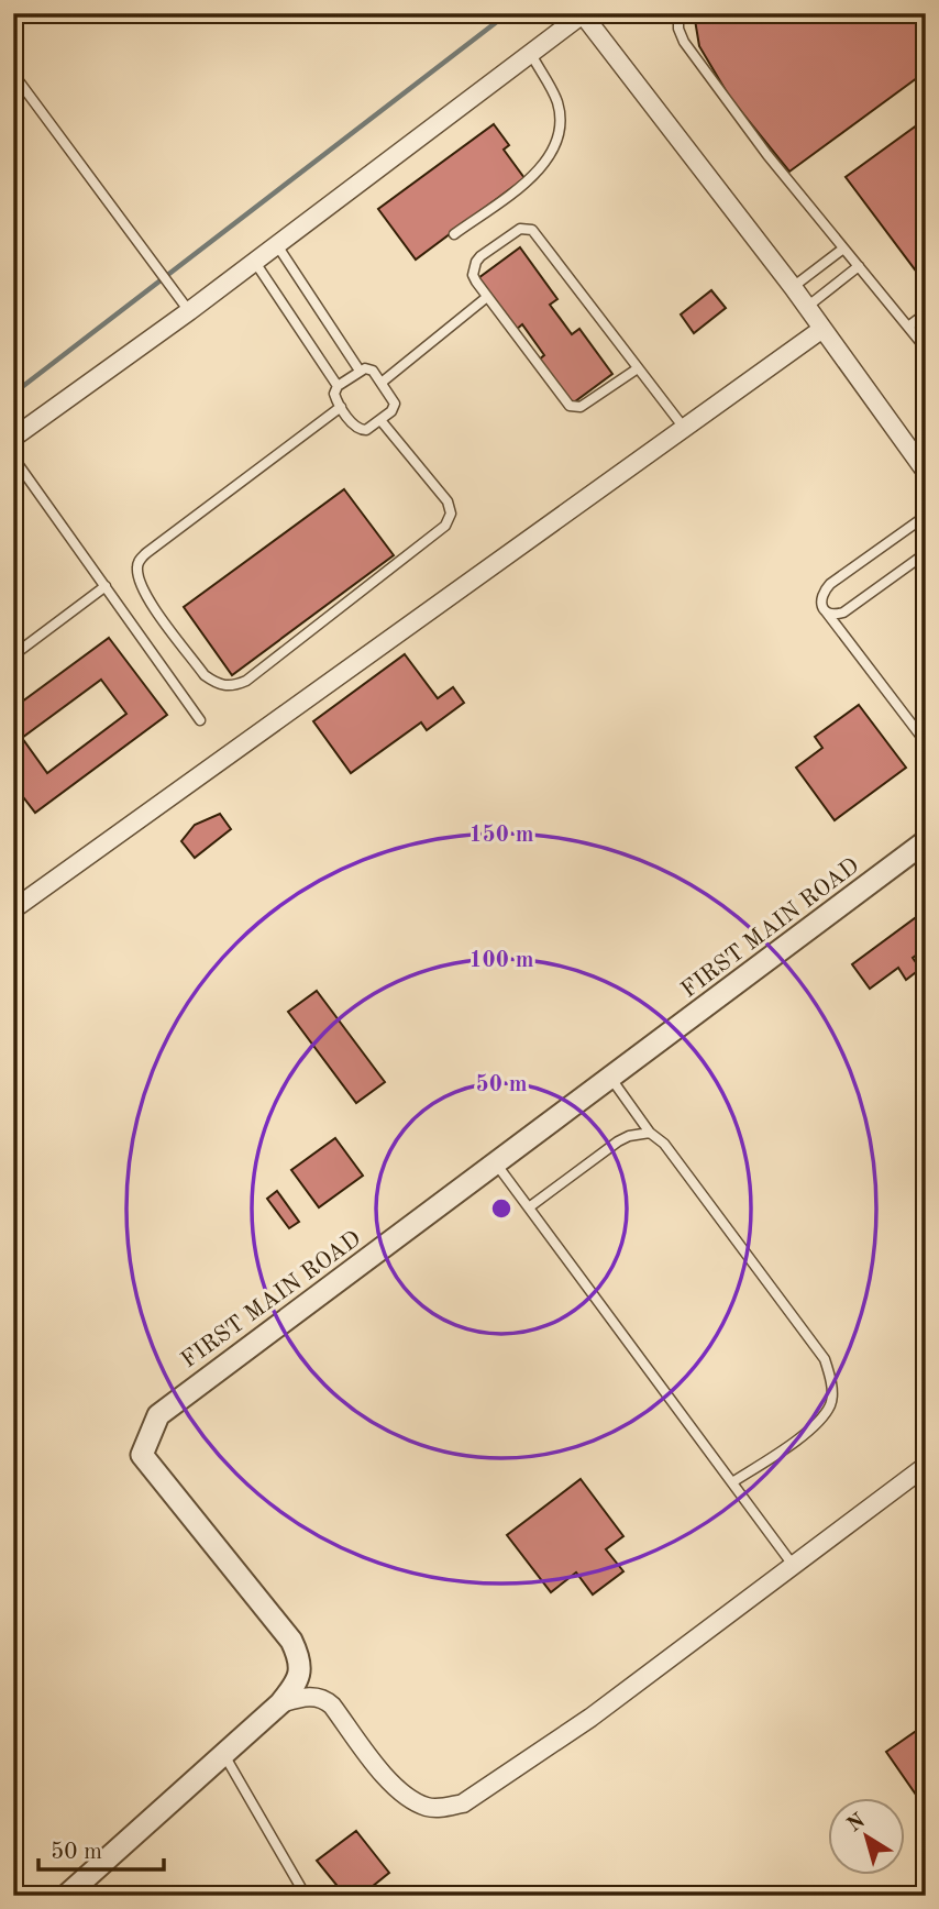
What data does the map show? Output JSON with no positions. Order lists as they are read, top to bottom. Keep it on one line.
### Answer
{"streets":{"street":["FIRST MAIN ROAD"]},"scale_bar":"50 m","north":"top left","rings":["150 m","100 m","50 m"]}
